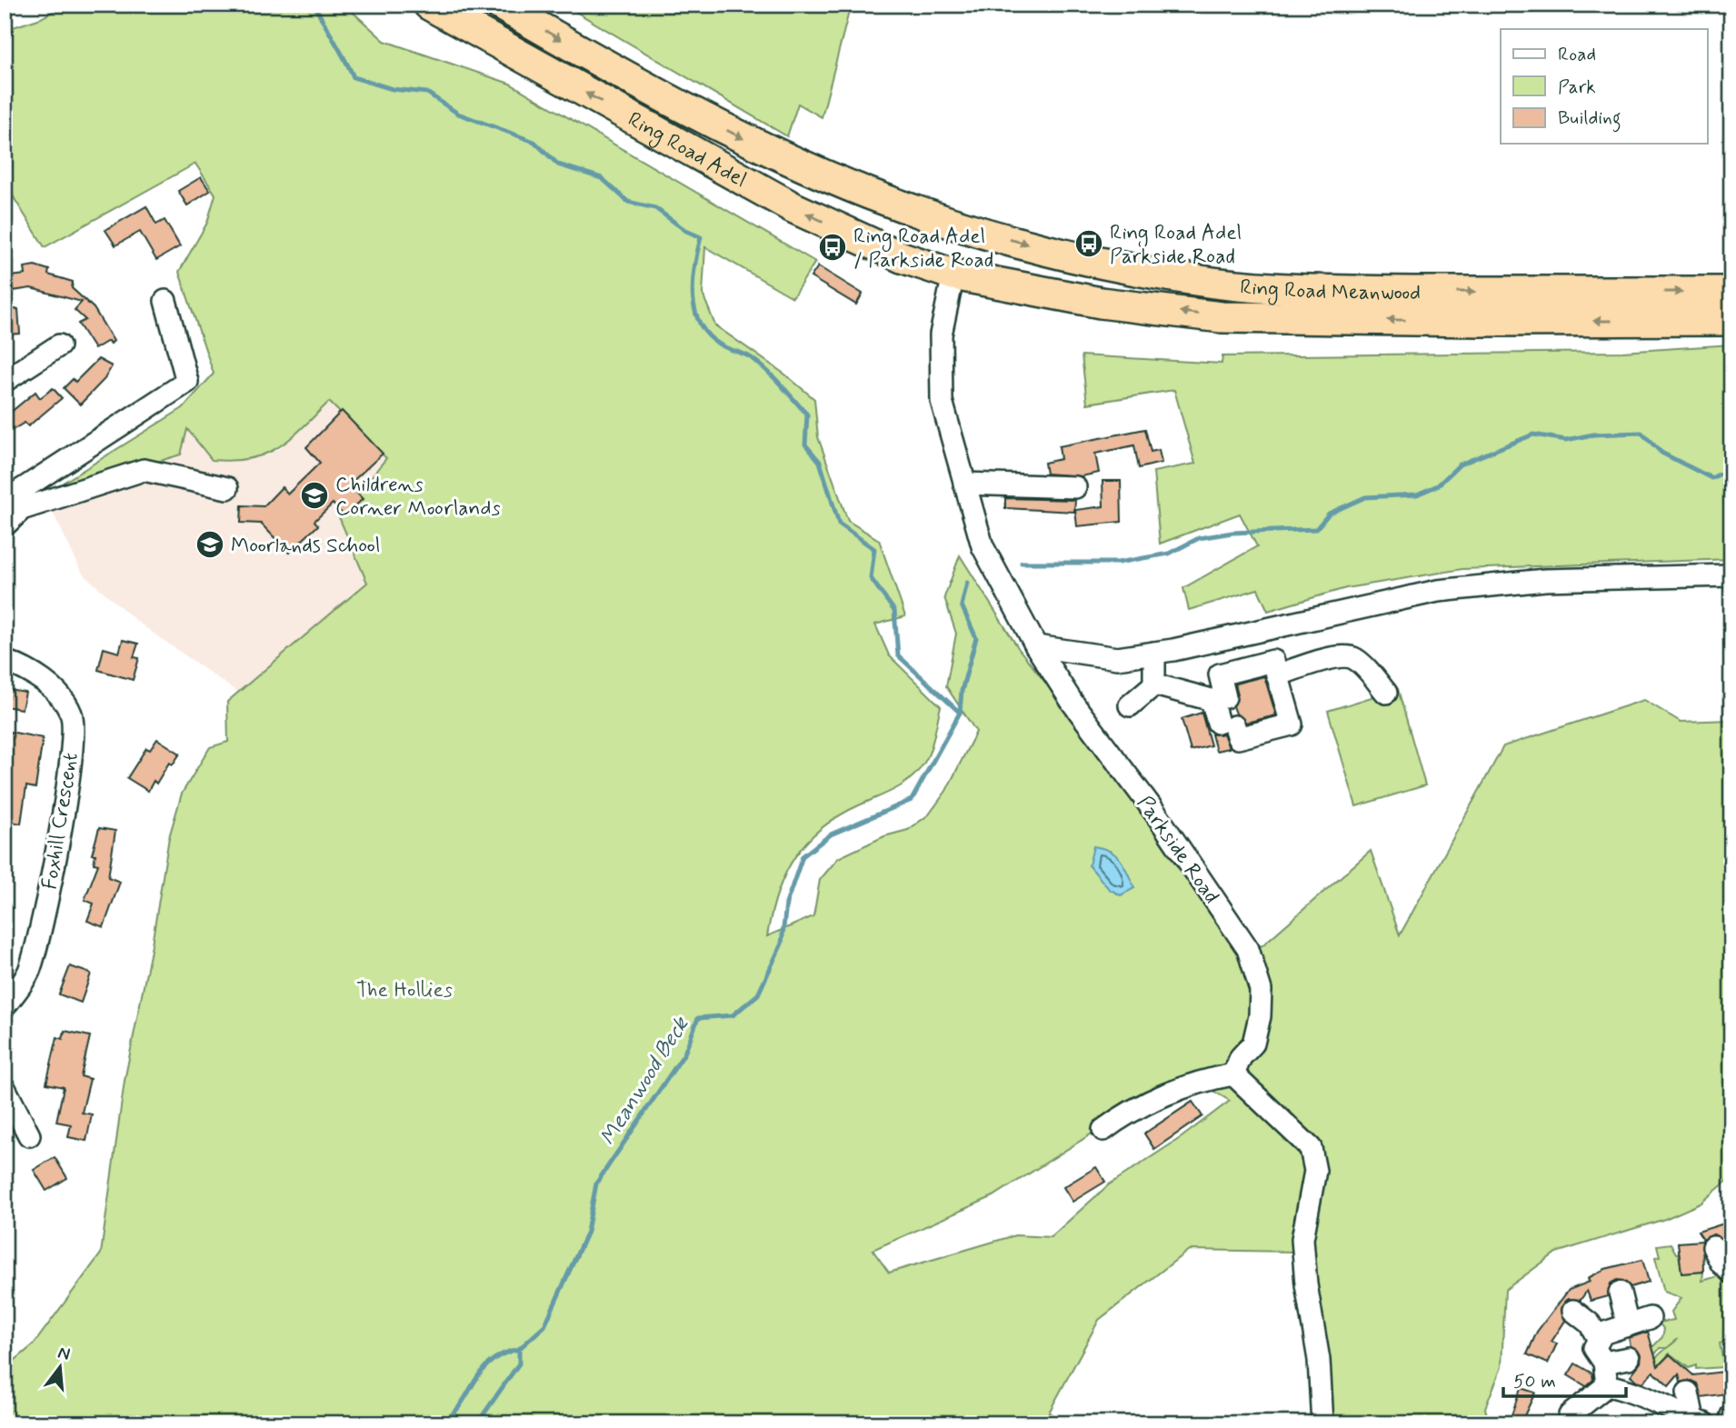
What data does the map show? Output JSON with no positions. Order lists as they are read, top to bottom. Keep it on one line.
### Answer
{"streets":{"highway":["Ring Road Adel","Ring Road Meanwood"],"street":["Foxhill Crescent","Parkside Road"]},"crossings":[["Ring Road Adel","Ring Road Meanwood"],["Ring Road Adel","Parkside Road"],["Ring Road Meanwood","Parkside Road"]],"water":["Meanwood Beck"],"parks":["The Hollies"],"places":{"bus stop":["Ring Road Adel Parkside Road","Ring Road Adel / Parkside Road"],"school or university":["Childrens Corner Moorlands","Moorlands School"]},"legend":["Road","Park","Building"],"scale_bar":"50 m","north":"top"}
